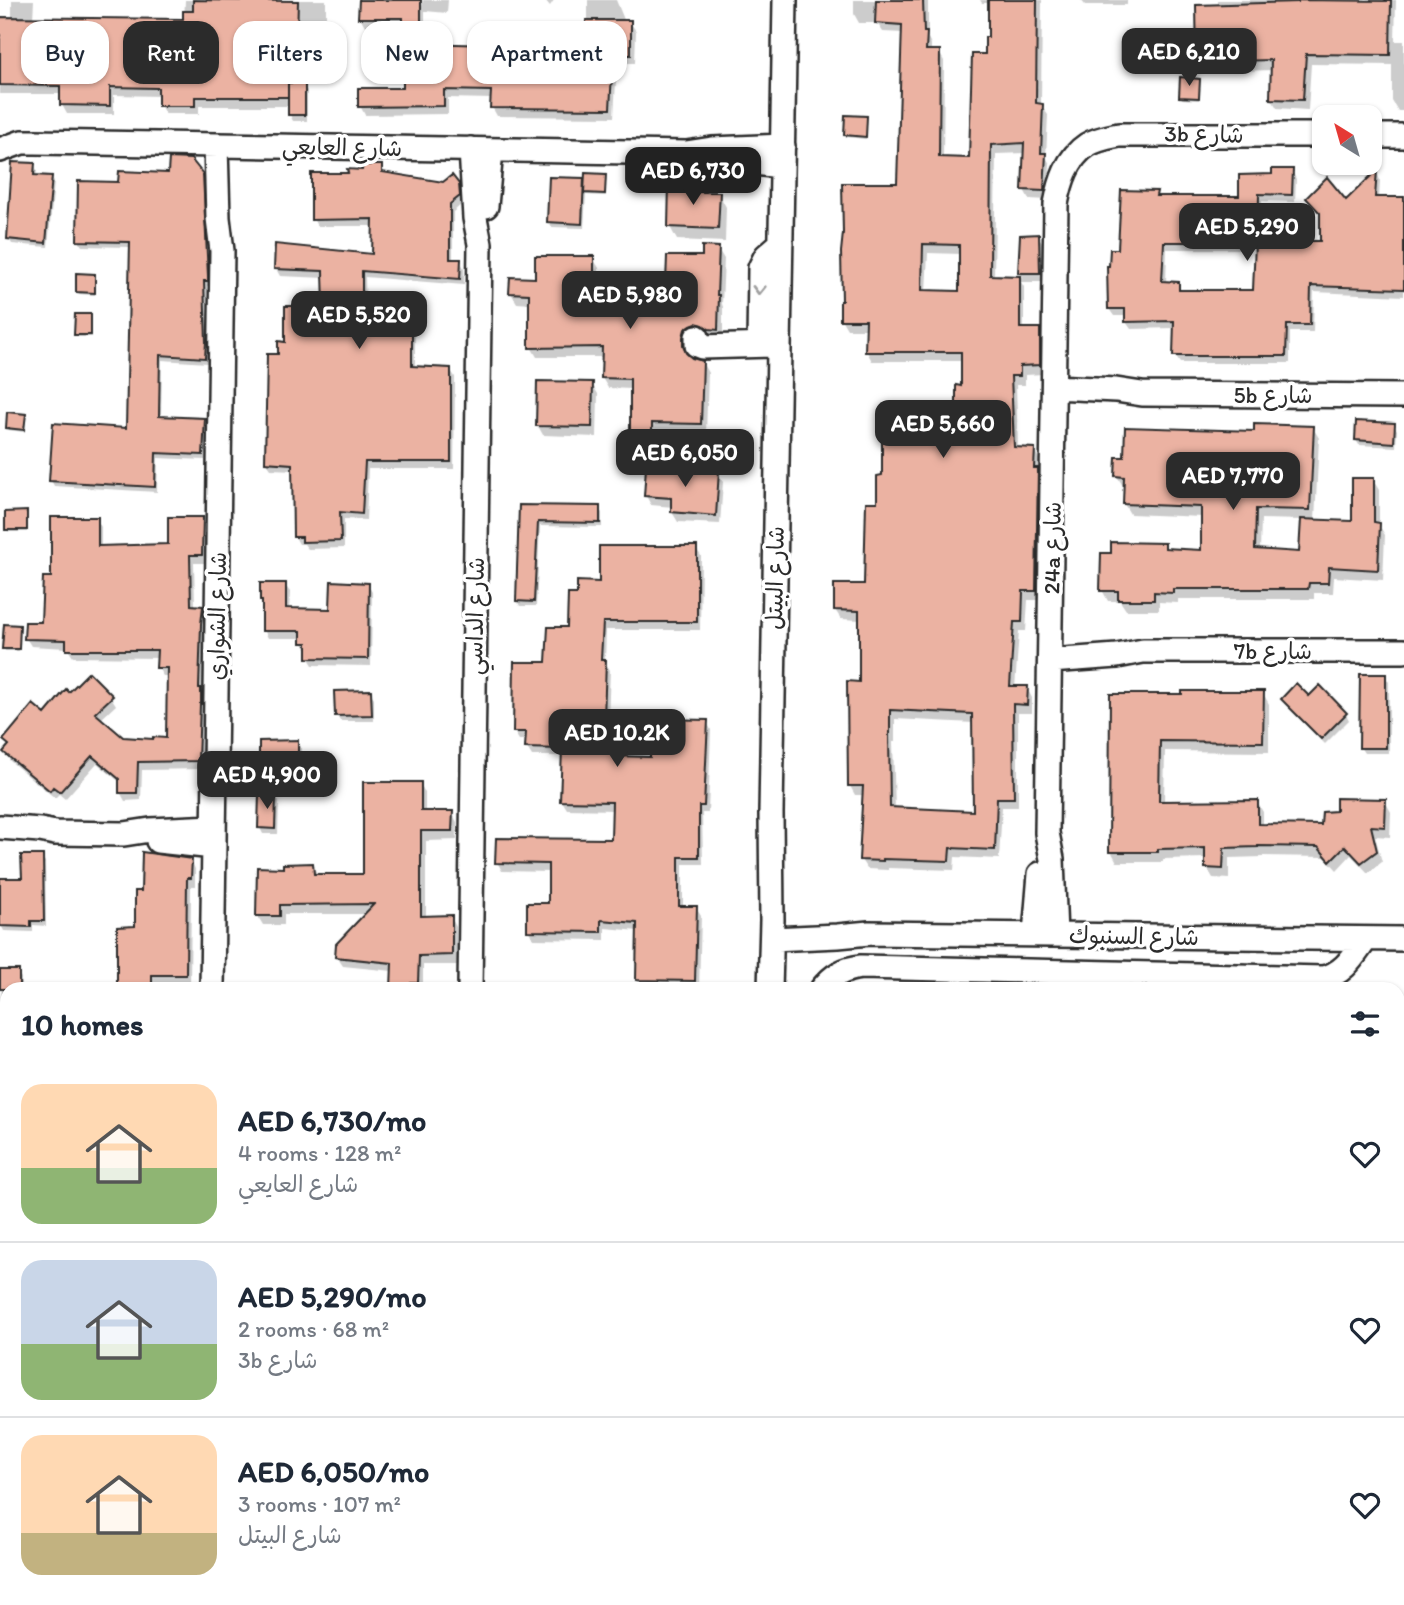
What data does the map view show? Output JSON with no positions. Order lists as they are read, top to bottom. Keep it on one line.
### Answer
{"streets":{"street":["3b شارع","شارع العايعي","5b شارع","24a شارع","شارع البيتل","شارع الشواري","شارع الداسي","7b شارع","شارع السنبوك"]},"crossings":[["3b شارع","24a شارع"],["شارع العايعي","شارع البيتل"],["شارع العايعي","شارع الشواري"],["شارع العايعي","شارع الداسي"],["5b شارع","24a شارع"],["24a شارع","7b شارع"],["24a شارع","شارع السنبوك"],["شارع البيتل","شارع السنبوك"]],"north":"top left","page":{"chip":["Buy","Rent","Filters","New","Apartment"],"price":["AED 6,210","AED 6,730","AED 5,290","AED 5,980","AED 5,520","AED 5,660","AED 6,050","AED 7,770","AED 10.2K","AED 4,900"],"heading":"10 homes","list":[{"name":"AED 6,730/mo","note":"4 rooms · 128 m² · شارع العايعي"},{"name":"AED 5,290/mo","note":"2 rooms · 68 m² · 3b شارع"},{"name":"AED 6,050/mo","note":"3 rooms · 107 m² · شارع البيتل"}]}}
